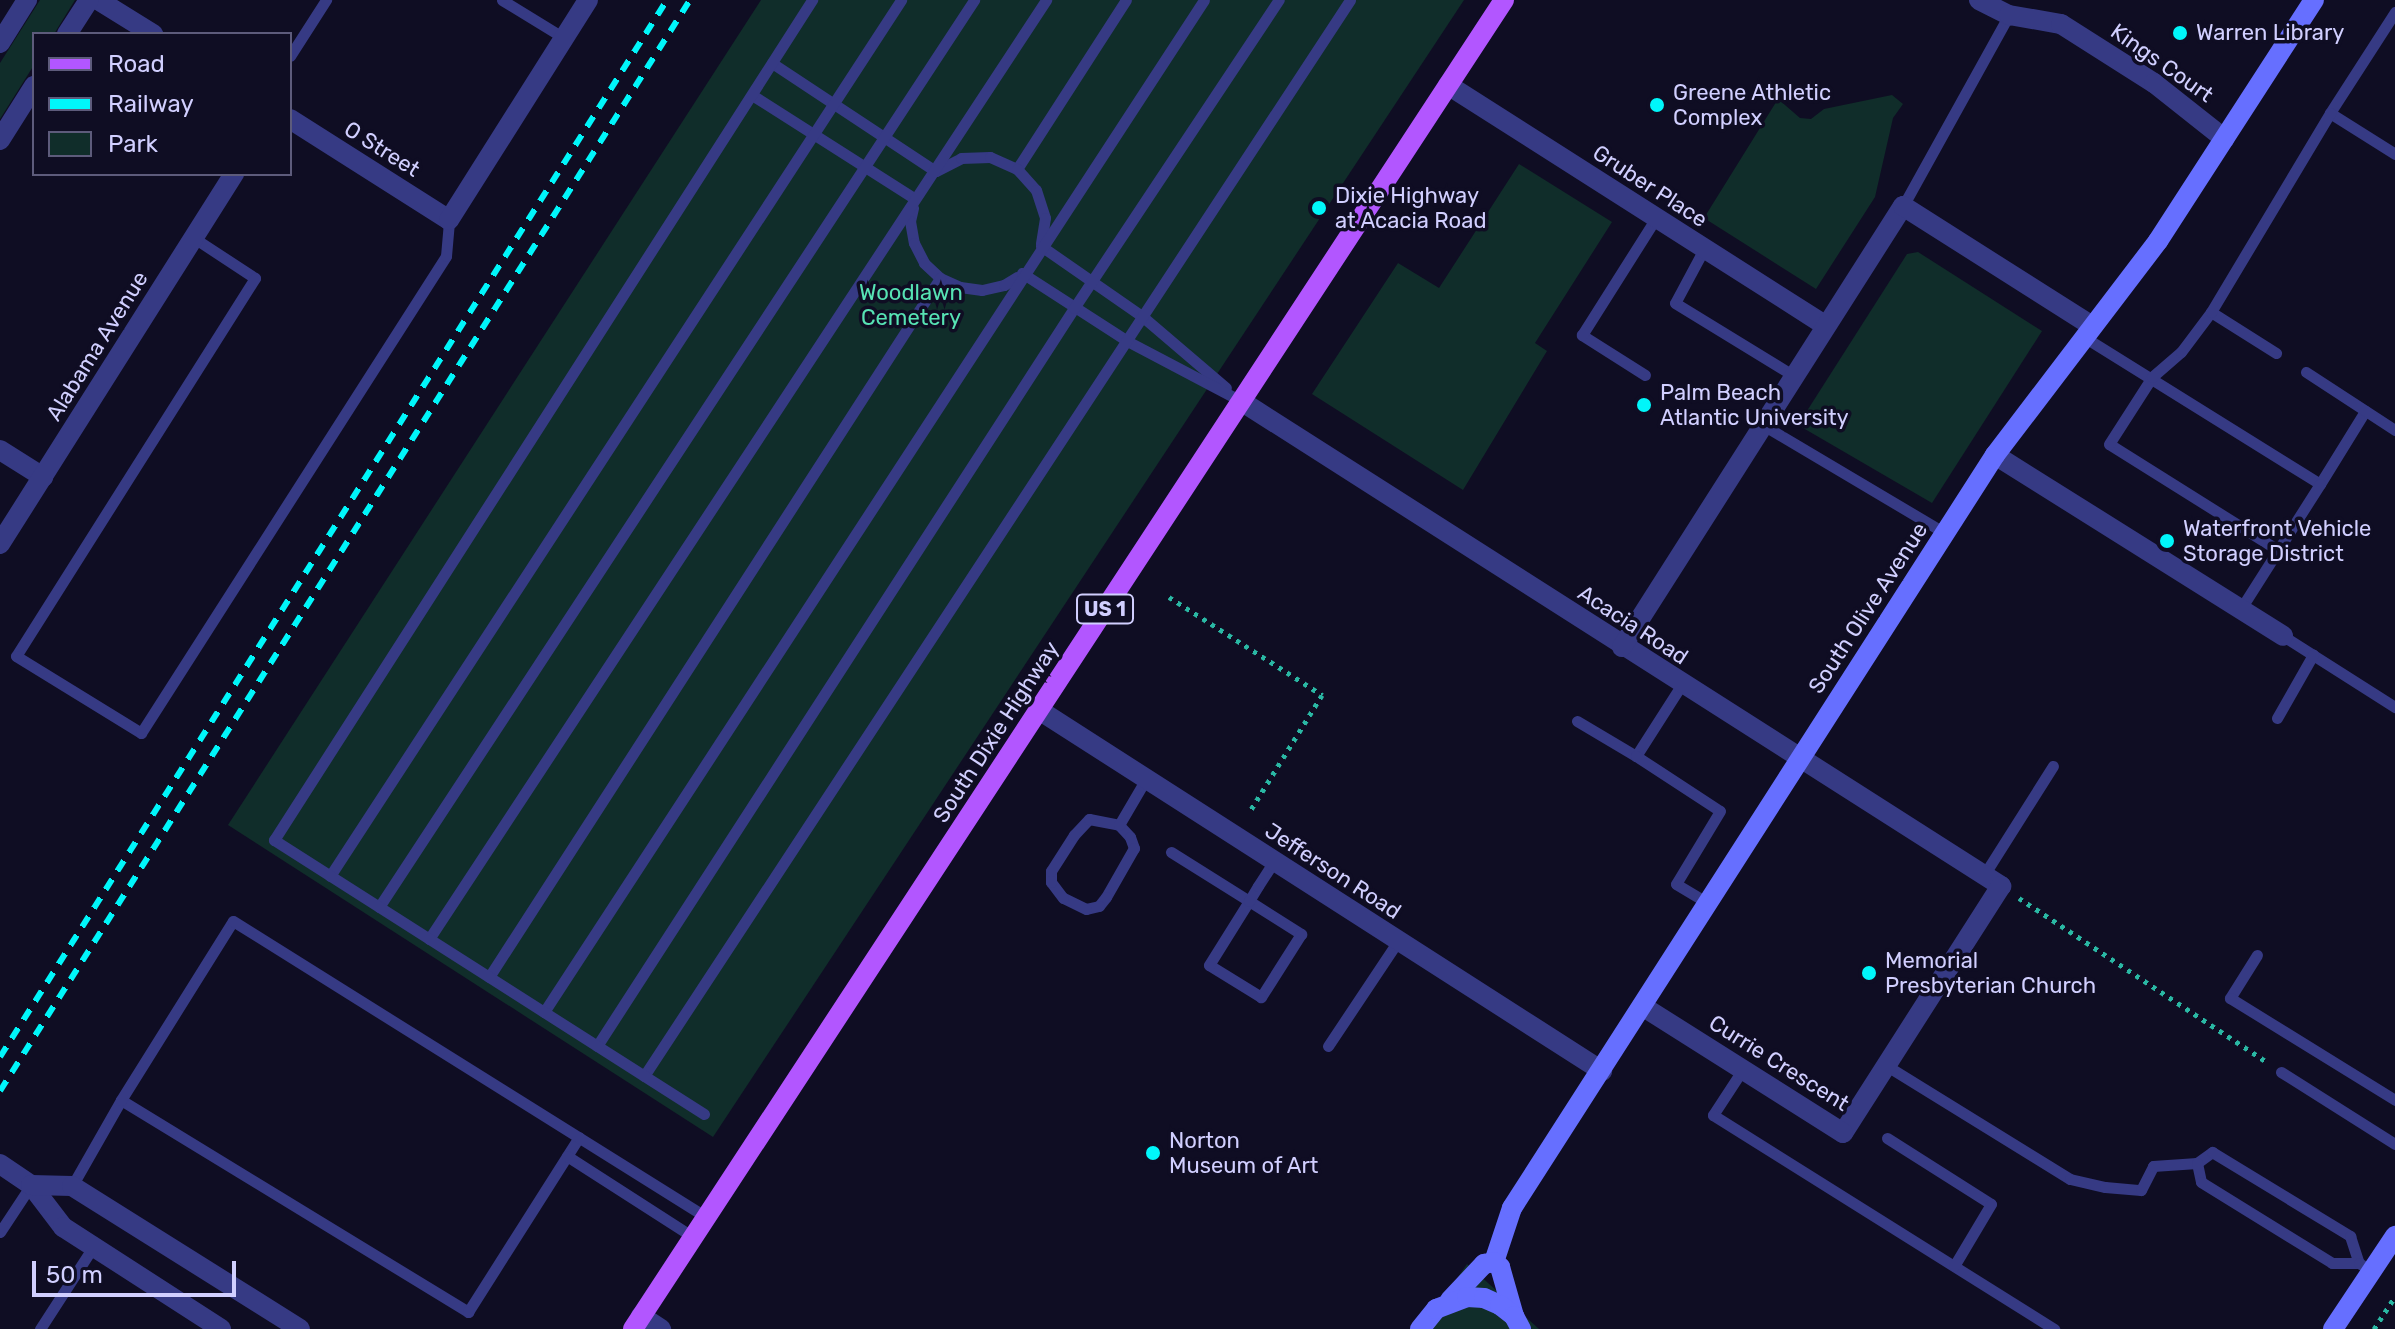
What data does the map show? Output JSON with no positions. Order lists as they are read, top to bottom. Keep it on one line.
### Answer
{"streets":{"main road":["US 1","South Dixie Highway"],"street":["Kings Court","O Street","Gruber Place","Alabama Avenue","South Olive Avenue","Acacia Road","Jefferson Road","Currie Crescent"]},"crossings":[["Kings Court","South Olive Avenue"],["Gruber Place","South Dixie Highway"],["South Olive Avenue","Acacia Road"],["South Olive Avenue","Jefferson Road"],["South Olive Avenue","Currie Crescent"],["Acacia Road","South Dixie Highway"],["Acacia Road","Currie Crescent"],["South Dixie Highway","Jefferson Road"]],"parks":["Woodlawn Cemetery"],"places":["Warren Library","Greene Athletic Complex","Dixie Highway at Acacia Road","Palm Beach Atlantic University","Waterfront Vehicle Storage District","Memorial Presbyterian Church","Norton Museum of Art"],"legend":["Road","Railway","Park"],"scale_bar":"50 m"}
